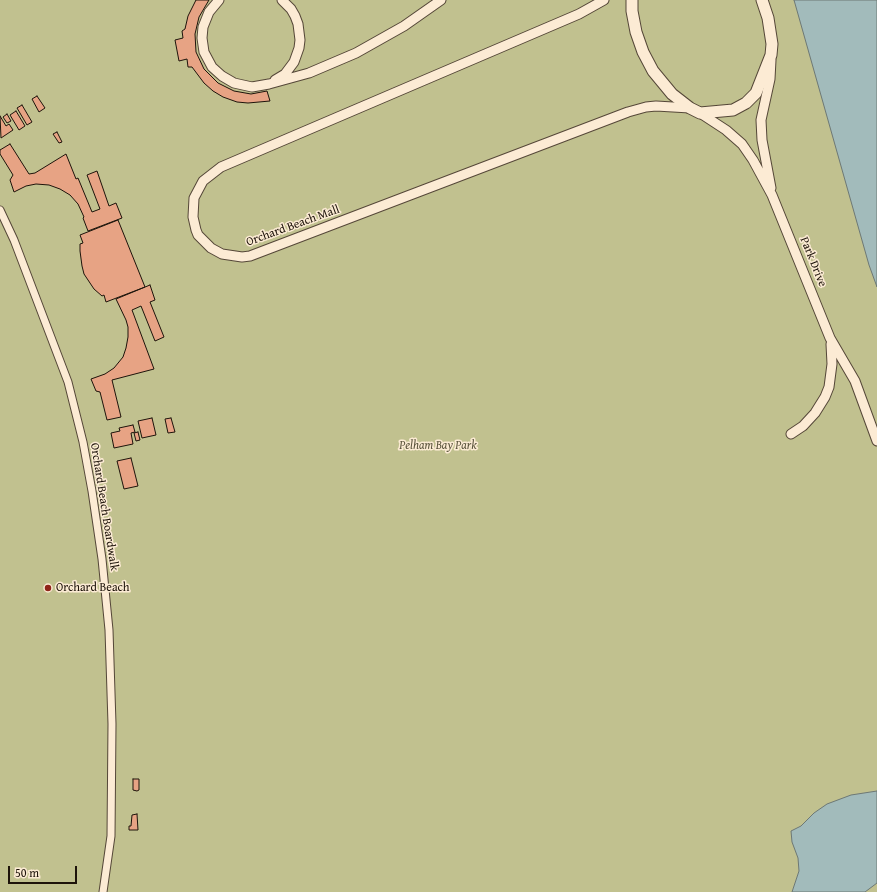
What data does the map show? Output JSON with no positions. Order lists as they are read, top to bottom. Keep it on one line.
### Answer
{"streets":{"street":["Orchard Beach Mall","Park Drive","Orchard Beach Boardwalk"]},"crossings":[["Orchard Beach Mall","Park Drive"]],"parks":["Pelham Bay Park"],"places":["Orchard Beach"],"scale_bar":"50 m"}
